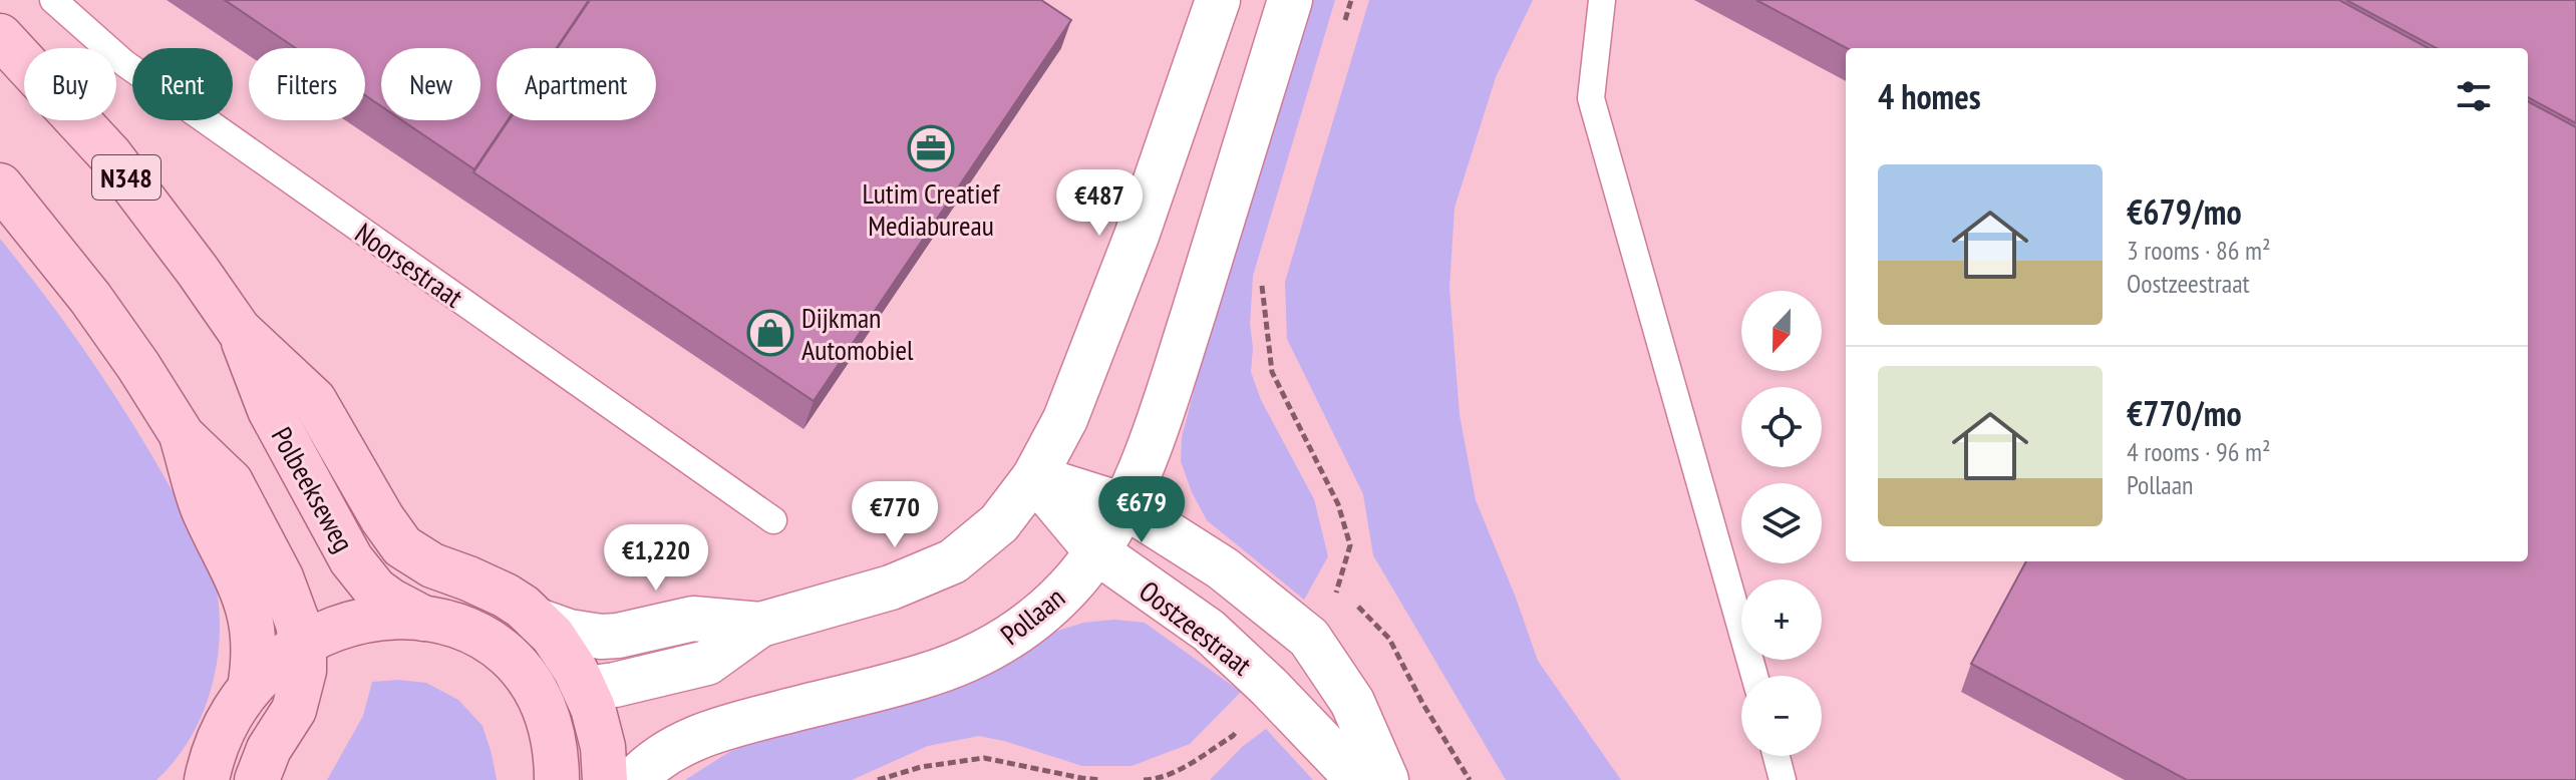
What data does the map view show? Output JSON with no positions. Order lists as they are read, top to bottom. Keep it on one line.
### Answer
{"streets":{"main road":["N348","Polbeekseweg"],"street":["Pollaan","Oostzeestraat"],"lane":["Noorsestraat"]},"crossings":[["N348","Polbeekseweg"],["Pollaan","Oostzeestraat"]],"places":{"office":["Lutim Creatief Mediabureau"],"shop":["Dijkman Automobiel"]},"north":"bottom","page":{"chip":["Buy","Rent","Filters","New","Apartment"],"heading":"4 homes","list":[{"name":"€679/mo","note":"3 rooms · 86 m² · Oostzeestraat"},{"name":"€770/mo","note":"4 rooms · 96 m² · Pollaan"}],"price":["€487","€679","€770","€1,220"],"map_buttons":["+","−"]}}
